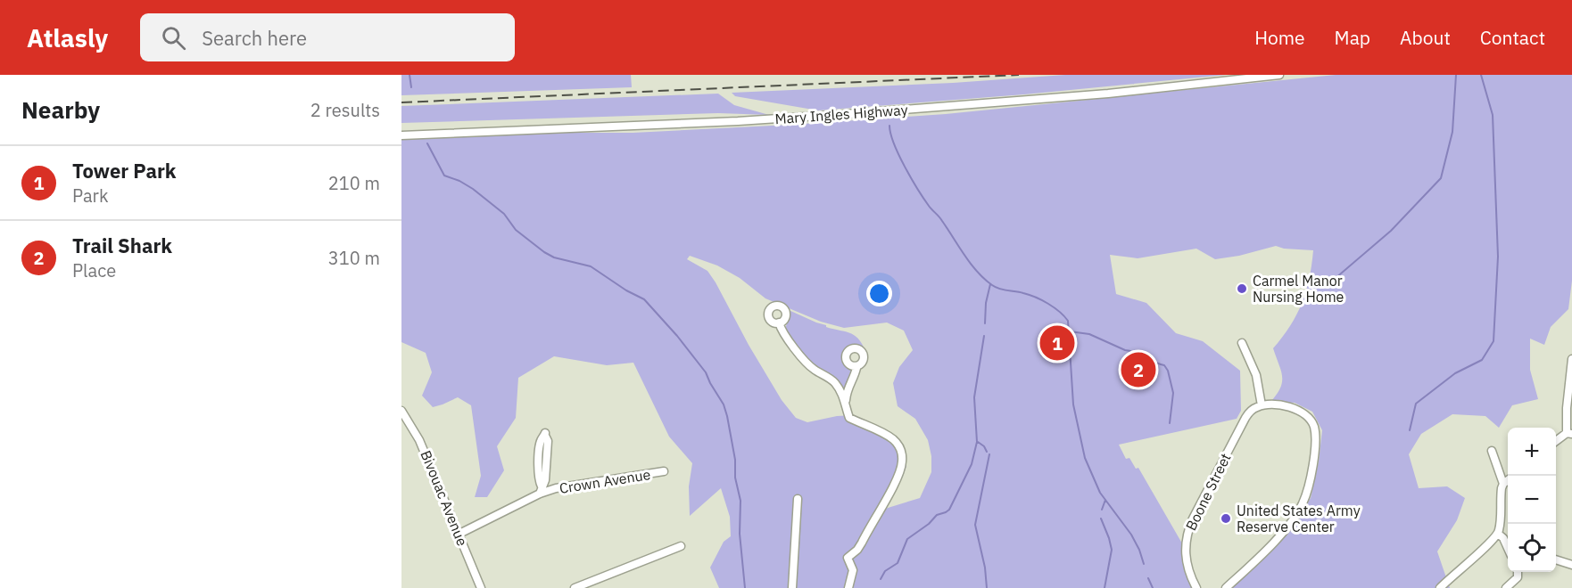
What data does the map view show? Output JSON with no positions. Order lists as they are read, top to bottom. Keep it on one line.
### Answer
{"streets":{"street":["Mary Ingles Highway","Crown Avenue","Boone Street","Bivouac Avenue"]},"crossings":[["Crown Avenue","Bivouac Avenue"]],"places":["Carmel Manor Nursing Home","United States Army Reserve Center"],"page":{"header":"Atlasly","search":"Search here","nav":["Home","Map","About","Contact"],"heading":["Nearby","2 results"],"list":[{"mark":"1","name":"Tower Park","note":"Park","value":"210 m"},{"mark":"2","name":"Trail Shark","note":"Place","value":"310 m"}],"pins":["1","2"],"map_buttons":["+","−"]}}
